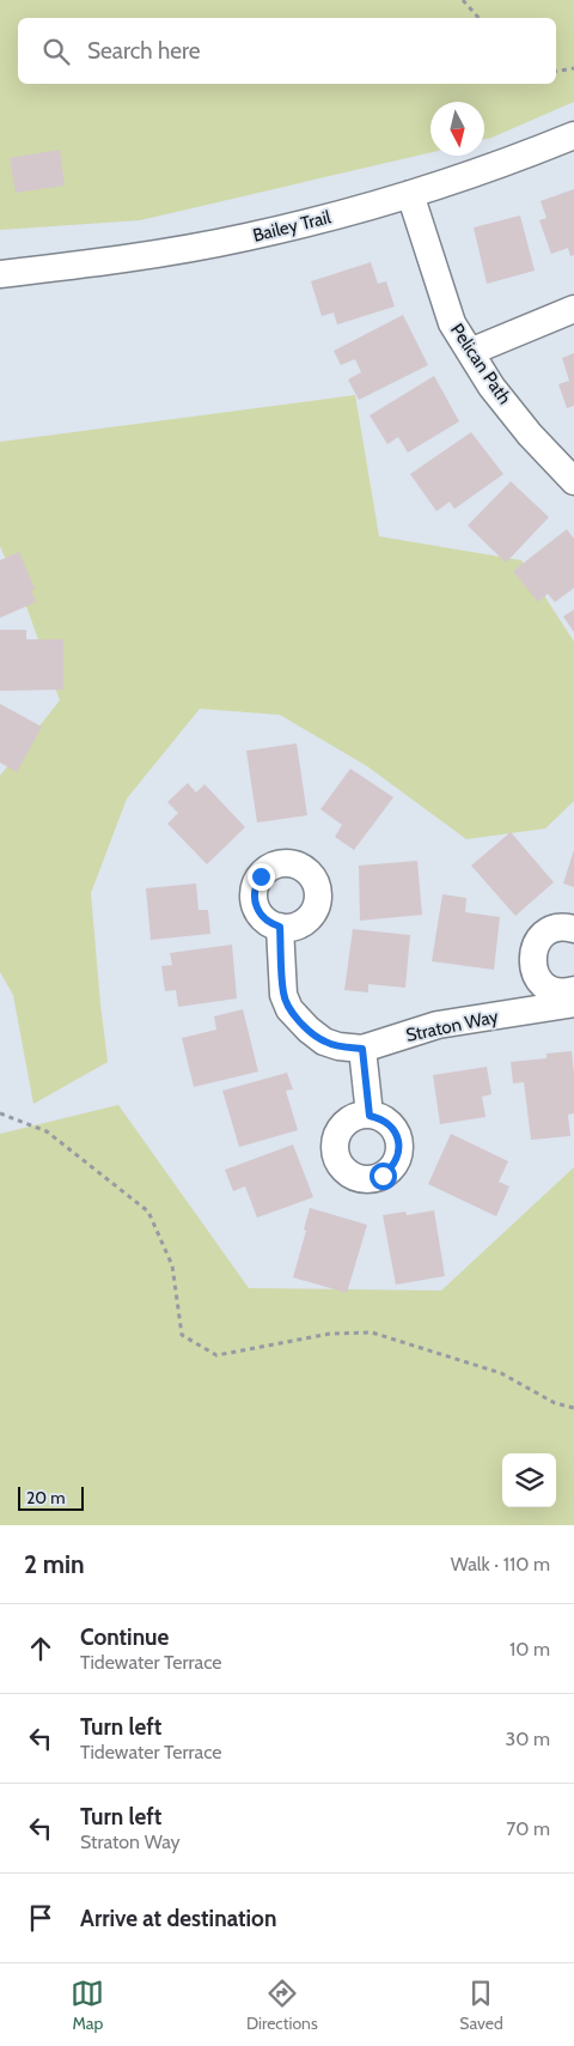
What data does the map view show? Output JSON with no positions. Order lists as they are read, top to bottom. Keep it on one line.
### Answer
{"streets":{"street":["Bailey Trail","Pelican Path","Straton Way"]},"crossings":[["Bailey Trail","Pelican Path"]],"scale_bar":"20 m","north":"bottom","page":{"search":"Search here","scale":"20 m","heading":["2 min","Walk · 110 m"],"list":[["Continue","Tidewater Terrace","10 m"],["Turn left","Tidewater Terrace","30 m"],["Turn left","Straton Way","70 m"],"Arrive at destination"],"nav":["Map","Directions","Saved"]}}
